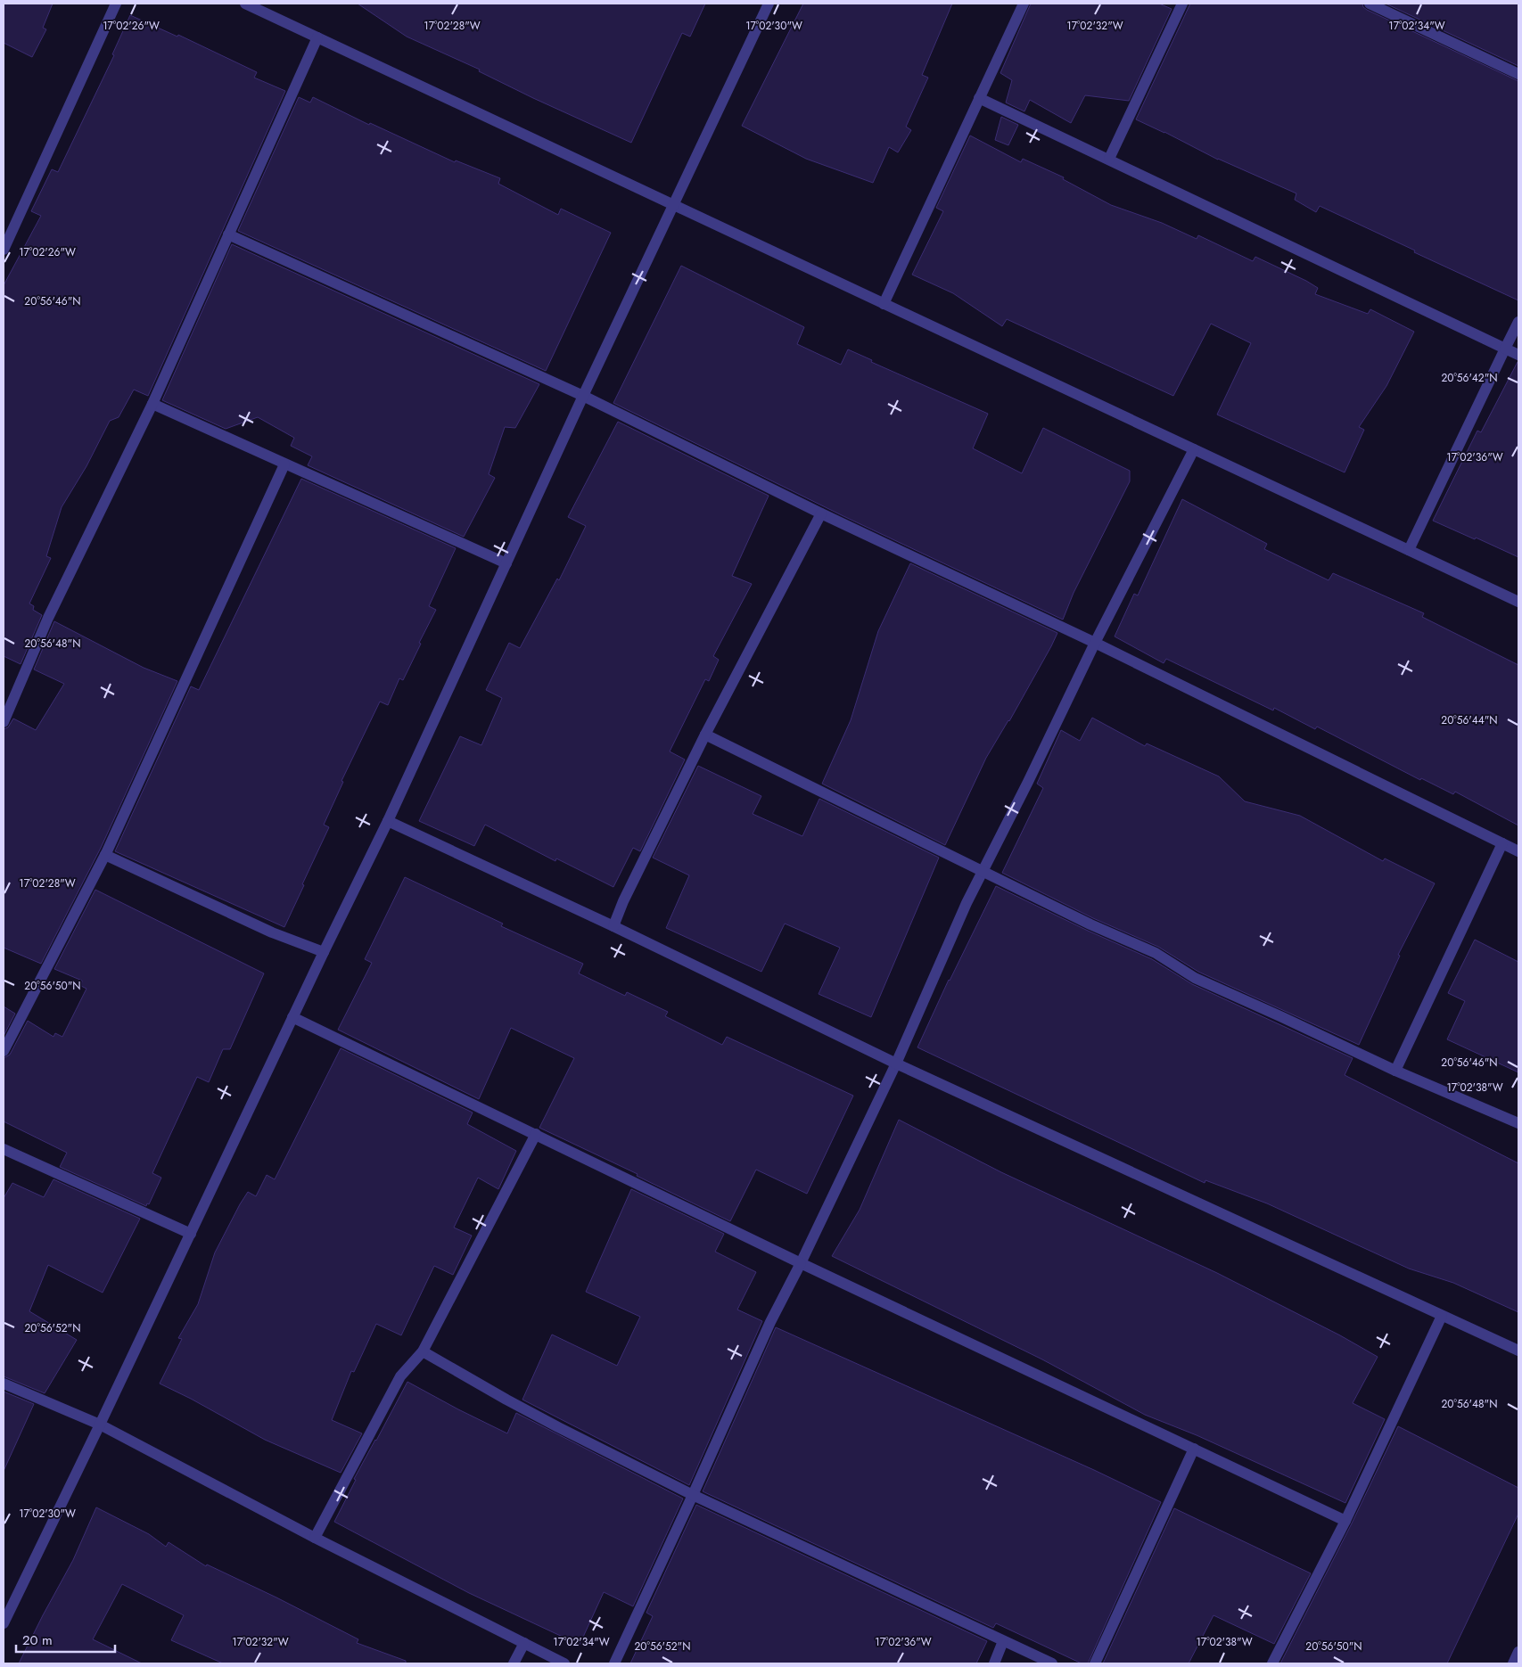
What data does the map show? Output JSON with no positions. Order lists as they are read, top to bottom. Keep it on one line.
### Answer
{"scale_bar":"20 m","coordinates":["17°02'26\"W","17°02'28\"W","17°02'30\"W","17°02'32\"W","17°02'34\"W","20°56'46\"N","20°56'42\"N","17°02'36\"W","20°56'48\"N","20°56'44\"N","20°56'50\"N","17°02'38\"W","20°56'52\"N"]}
